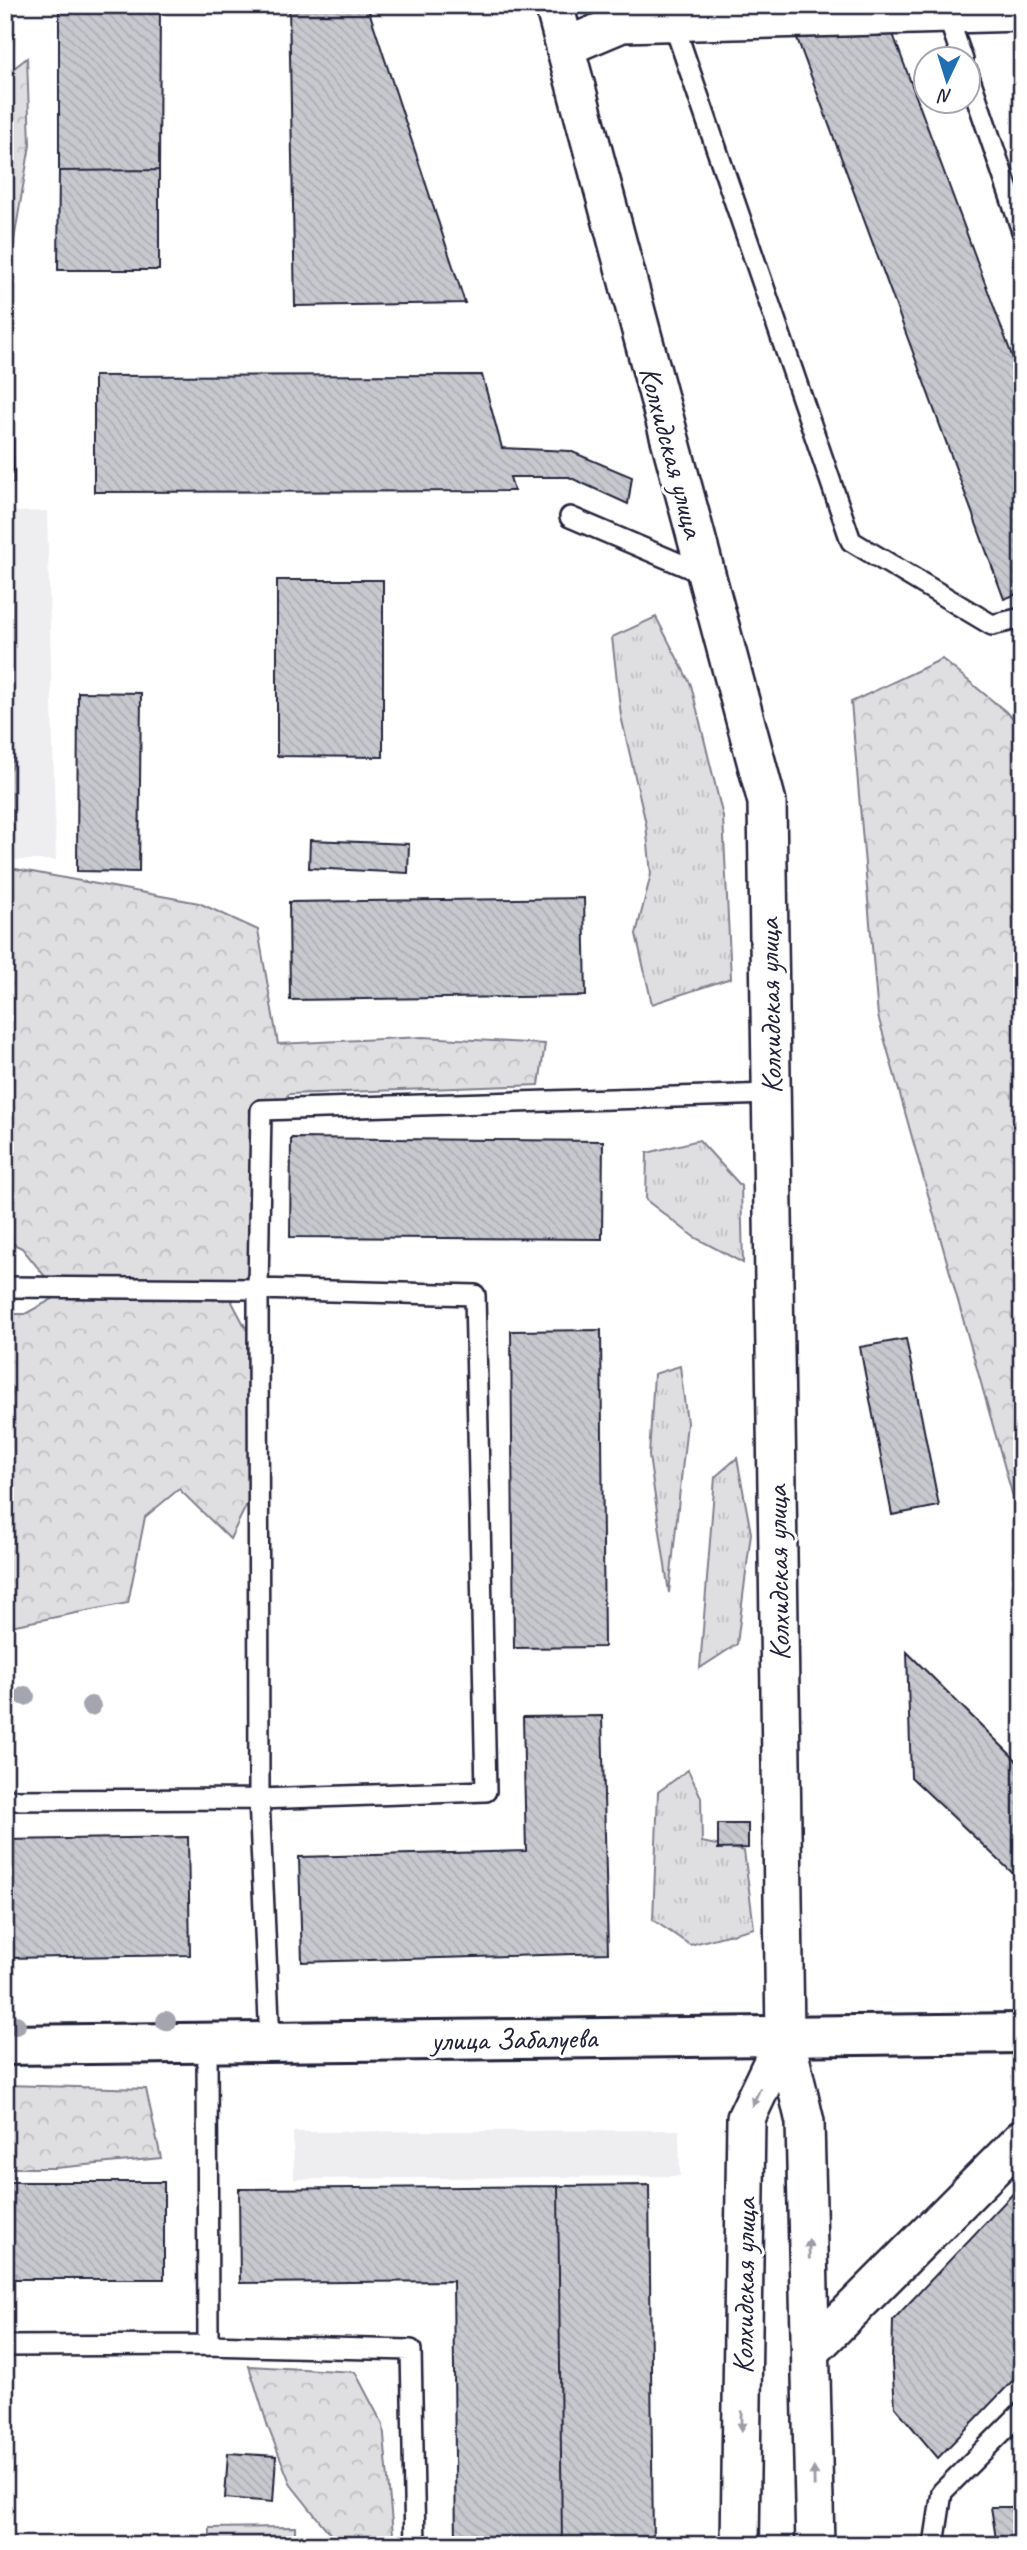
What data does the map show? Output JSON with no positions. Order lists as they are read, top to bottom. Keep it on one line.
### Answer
{"streets":{"street":["Колхидская улица","улица Забалуева"]},"crossings":[["Колхидская улица","улица Забалуева"]],"north":"bottom"}
